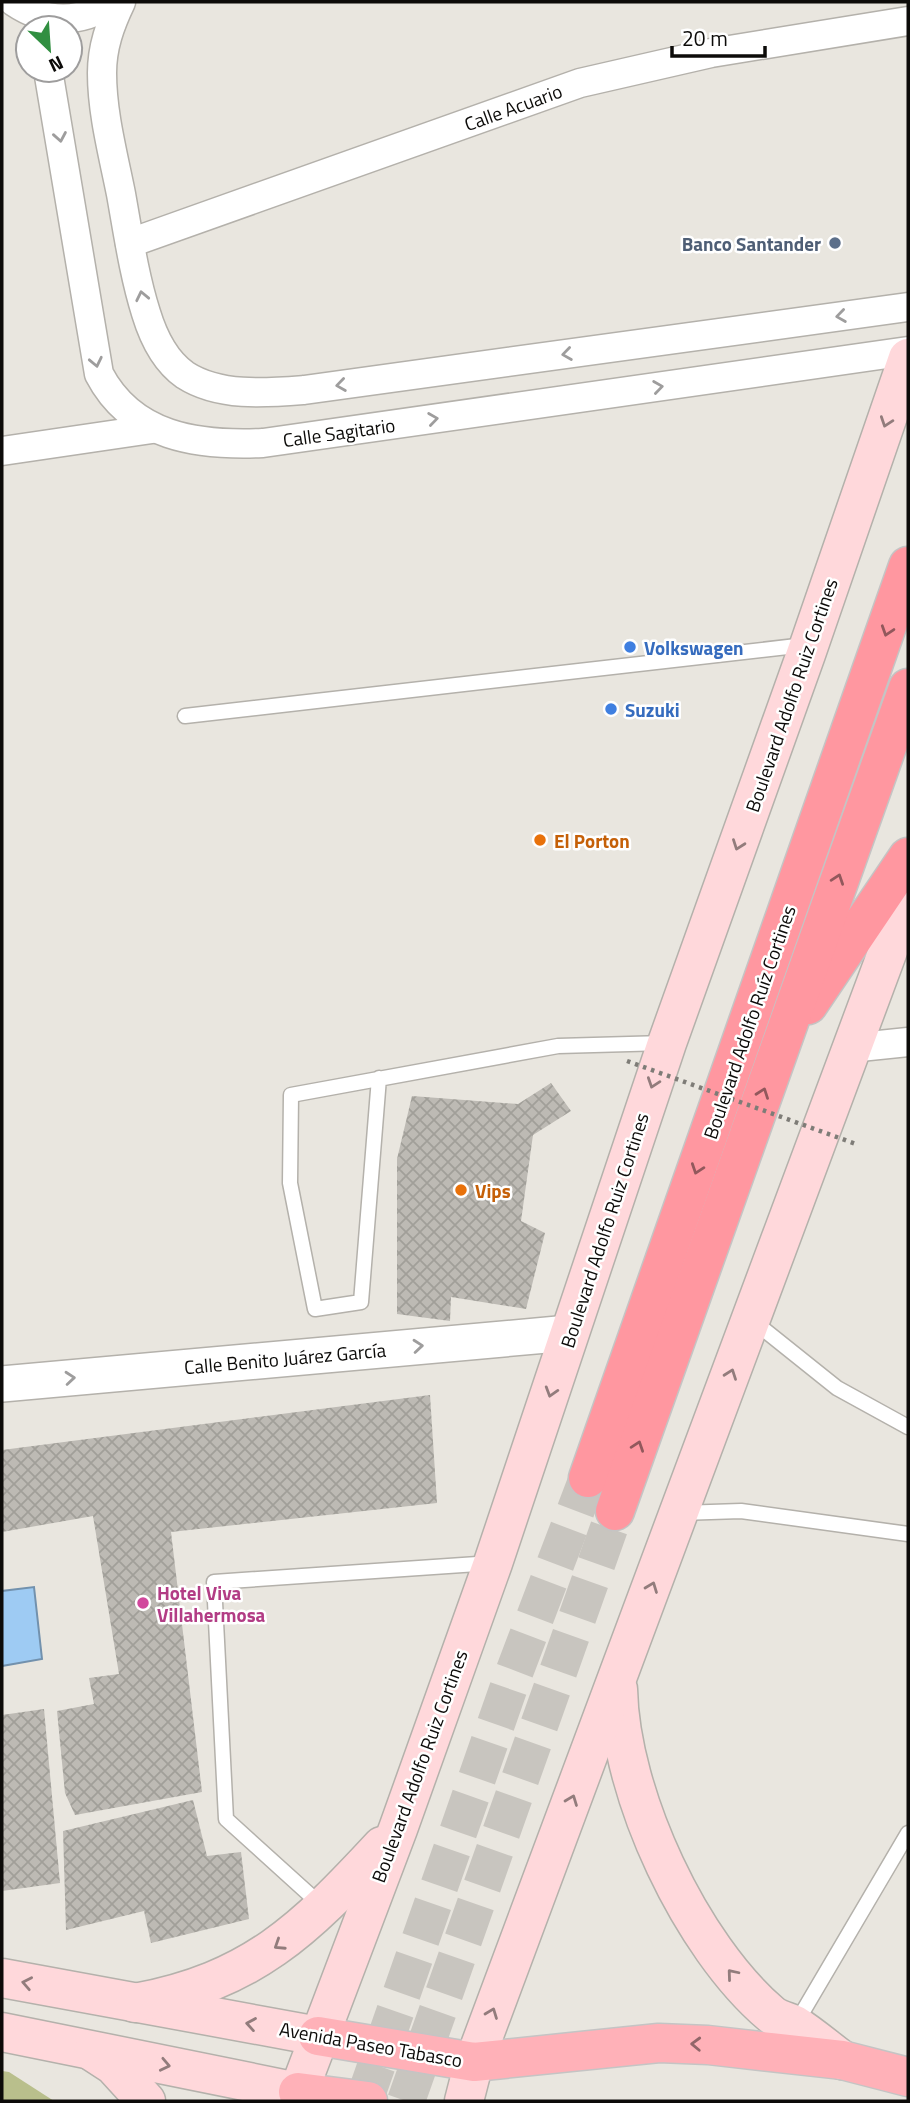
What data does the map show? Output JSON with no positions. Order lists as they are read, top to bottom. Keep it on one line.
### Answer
{"streets":{"highway":["Boulevard Adolfo Ruíz Cortines"],"main road":["Boulevard Adolfo Ruiz Cortines","Avenida Paseo Tabasco"],"street":["Calle Acuario","Calle Sagitario","Calle Benito Juárez García"]},"crossings":[["Boulevard Adolfo Ruiz Cortines","Calle Benito Juárez García"],["Boulevard Adolfo Ruiz Cortines","Avenida Paseo Tabasco"]],"one_way":["Calle Benito Juárez García"],"places":["Banco Santander","Volkswagen","Suzuki","El Porton","Vips","Hotel Viva Villahermosa"],"scale_bar":"20 m","north":"bottom right"}
